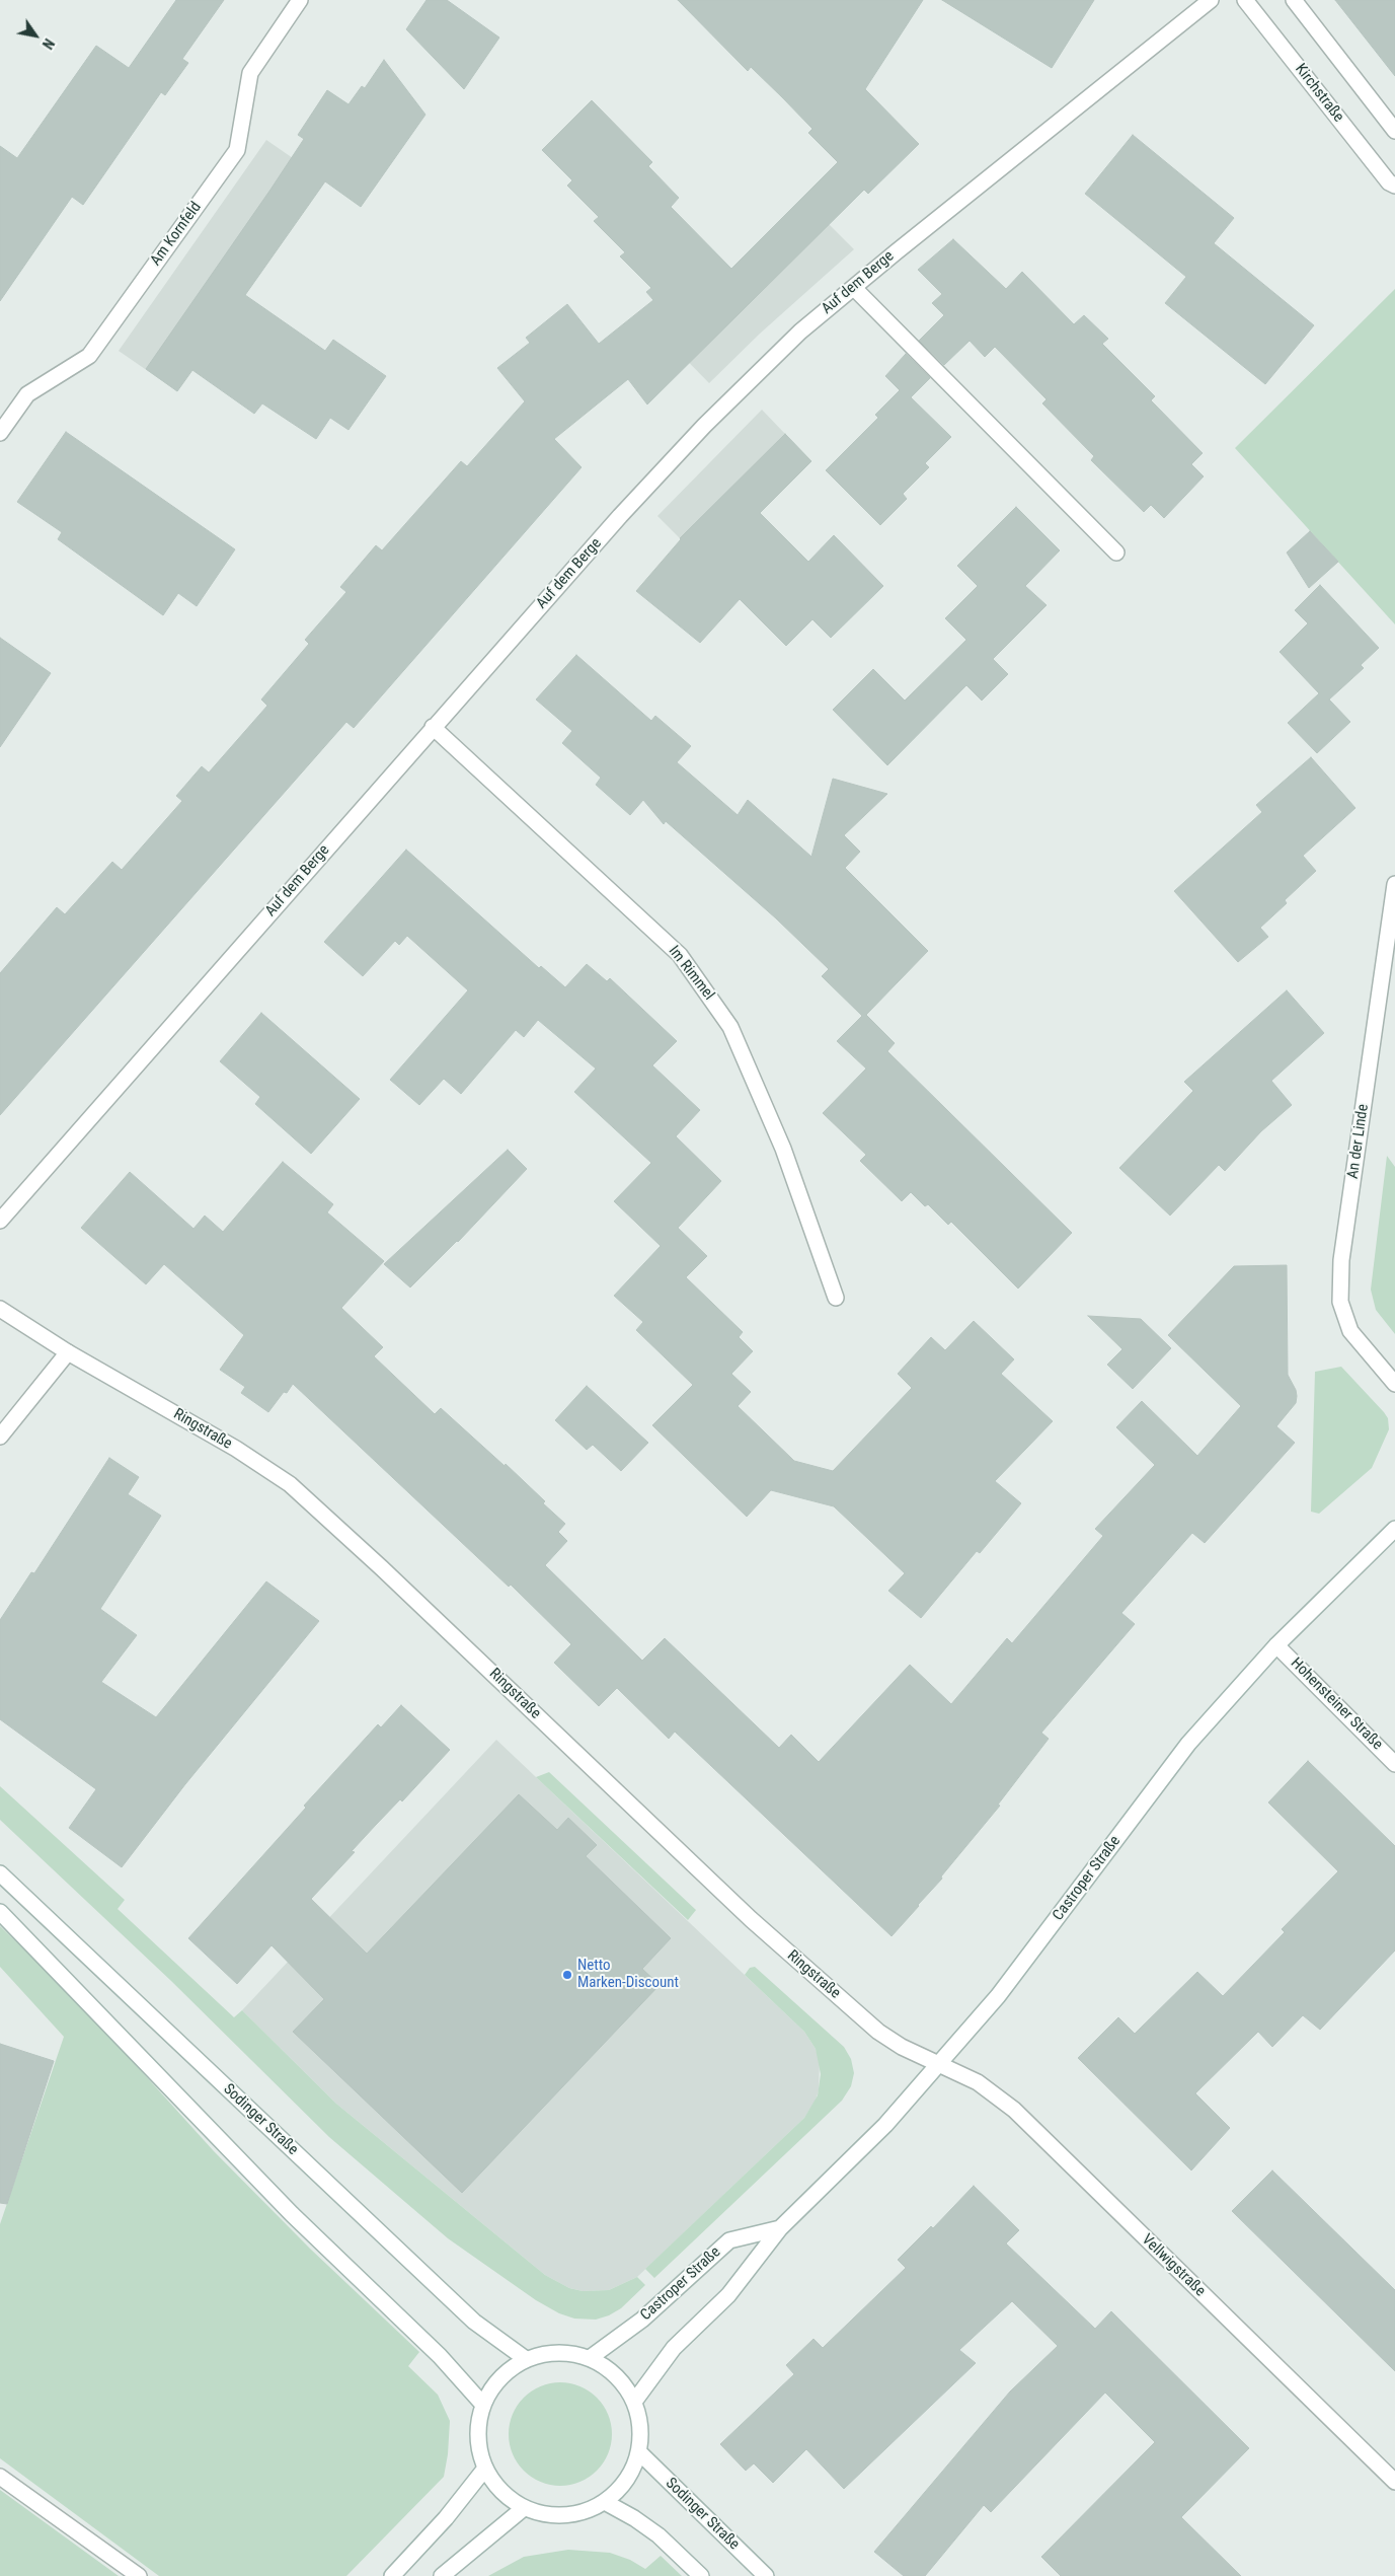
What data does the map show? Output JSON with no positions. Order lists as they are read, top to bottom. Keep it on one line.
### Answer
{"streets":{"street":["Kirchstraße","Am Kornfeld","Auf dem Berge","Im Rimmel","An der Linde","Ringstraße","Hohensteiner Straße","Castroper Straße","Sodinger Straße","Vellwigstraße"]},"crossings":[["Auf dem Berge","Im Rimmel"],["Ringstraße","Castroper Straße"],["Ringstraße","Vellwigstraße"],["Hohensteiner Straße","Castroper Straße"],["Castroper Straße","Sodinger Straße"],["Castroper Straße","Vellwigstraße"]],"places":["Netto Marken-Discount"],"north":"bottom right"}
